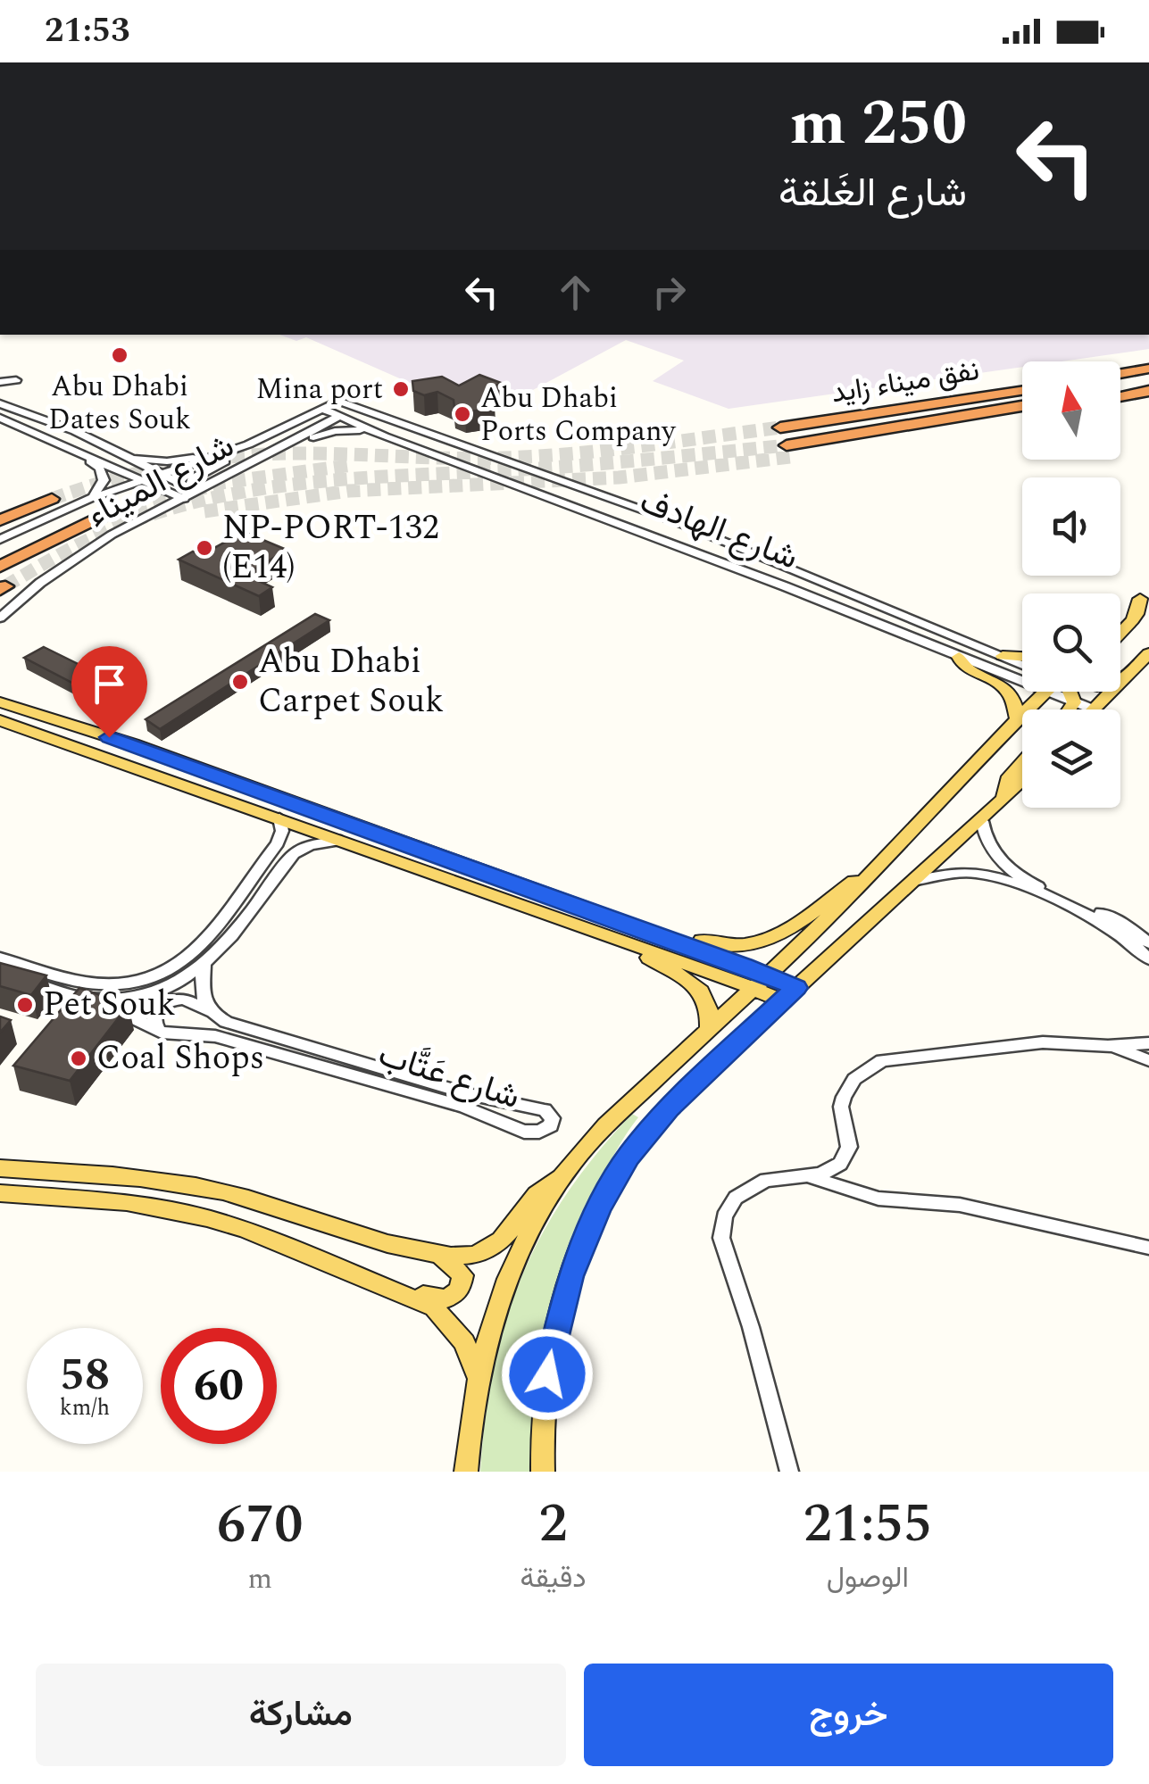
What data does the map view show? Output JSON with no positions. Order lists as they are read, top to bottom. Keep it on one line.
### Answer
{"streets":{"highway":["نفق ميناء زايد"],"street":["شارع الميناء","شارع الهادف","شارع عَتَّاب"]},"crossings":[["شارع الميناء","شارع الهادف"]],"places":["Abu Dhabi Dates Souk","Mina port","Abu Dhabi Ports Company","NP-PORT-132 (E14)","Abu Dhabi Carpet Souk","Pet Souk","Coal Shops"],"north":"top","page":{"status":"21:53","turn":["250 m","شارع الغَلقة"],"speed":"58 km/h","limit":"60","eta":["21:55","الوصول","2","دقيقة","670","m"],"buttons":["خروج","مشاركة"]}}
